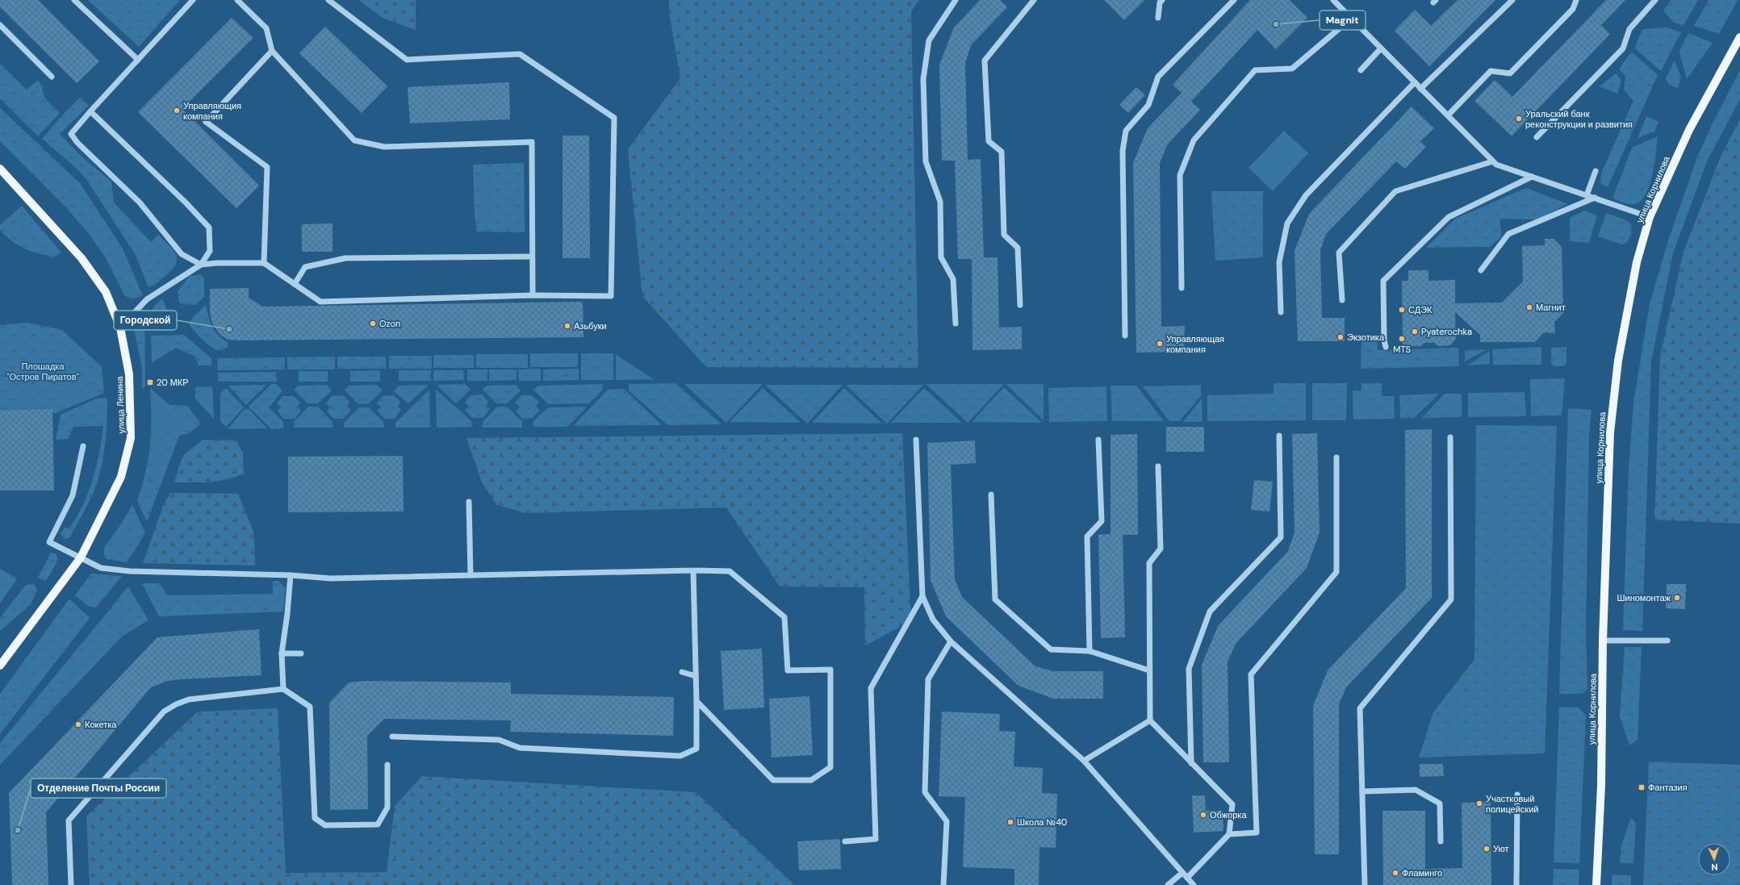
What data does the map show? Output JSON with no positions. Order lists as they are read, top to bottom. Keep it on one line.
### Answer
{"streets":{"main road":["улица Корнилова","улица Ленина"]},"parks":["Плошадка \"Остров Пиратов\""],"places":{"other":["Magnit","Управляющия компания","Уральский банк реконструкции и развития","Магнит","СДЭК","Ozon","Азьбуки","Городской","Pyaterochka","Экзотика","MTS","Управляющая компания","Шиномонтаж","Кокетка","Участковый полицейский","Обжорка","Школа №40","Отделение Почты России","Уют","Фламинго"],"transit":["20 МКР","Фантазия"]},"north":"bottom"}
